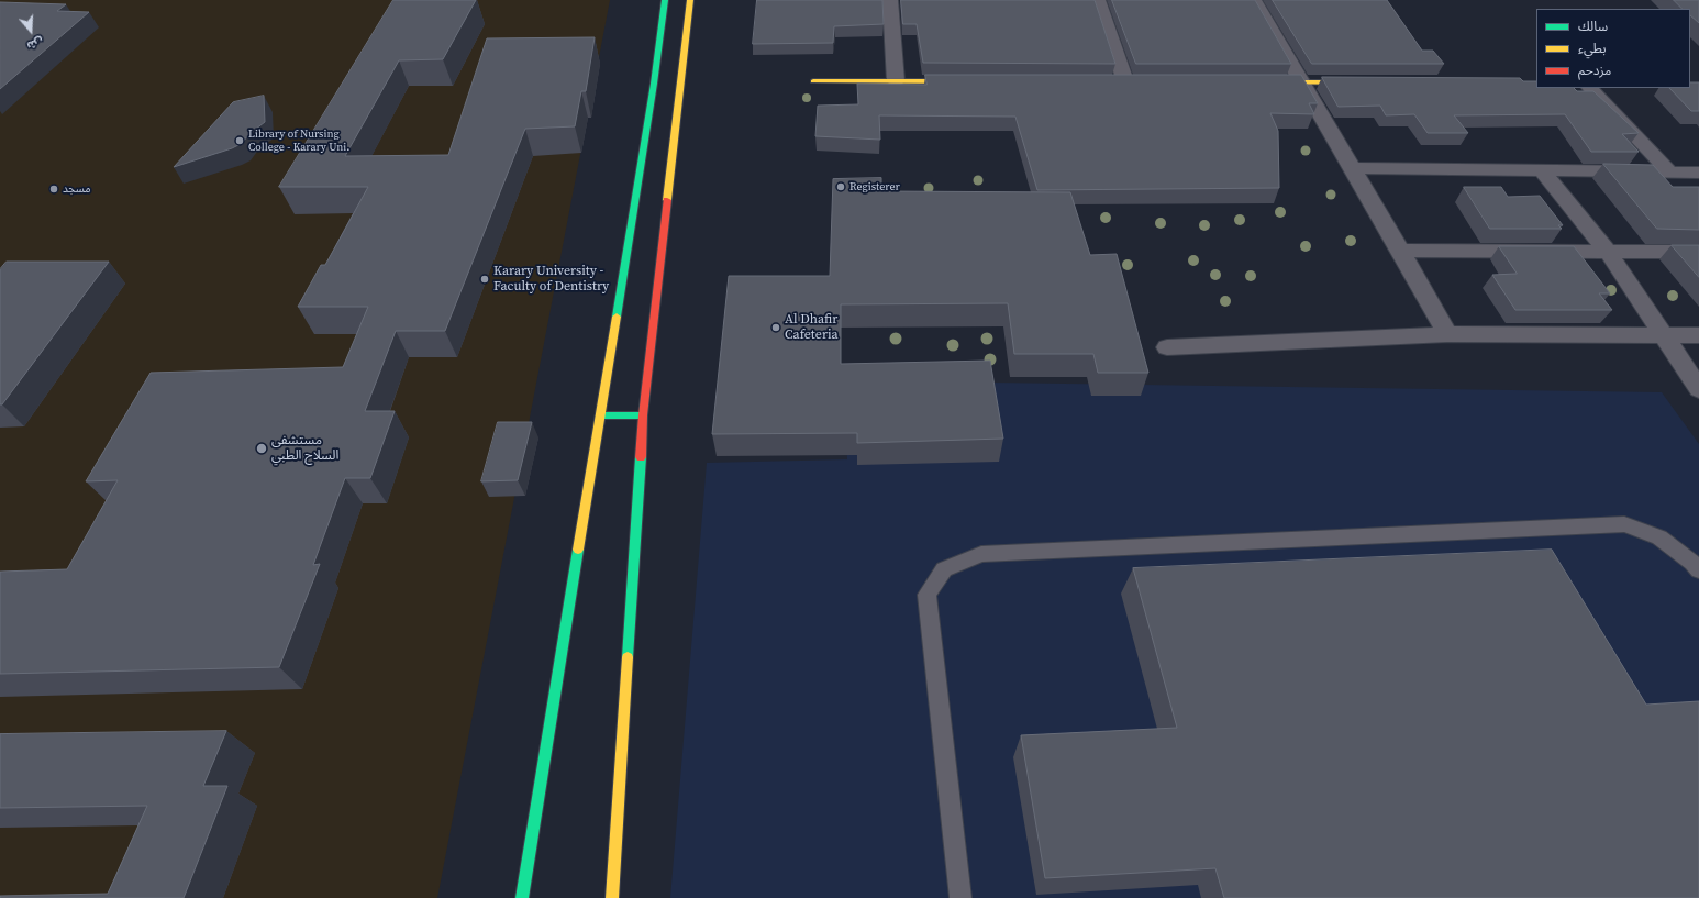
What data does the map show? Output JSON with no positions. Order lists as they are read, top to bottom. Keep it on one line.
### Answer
{"places":["Library of Nursing College - Karary Uni.","Registerer","مسجد","Karary University - Faculty of Dentistry","Al Dhafir Cafeteria","مستشفى السلاح الطبي"],"legend":["سالك","بطيء","مزدحم"],"north":"bottom"}
